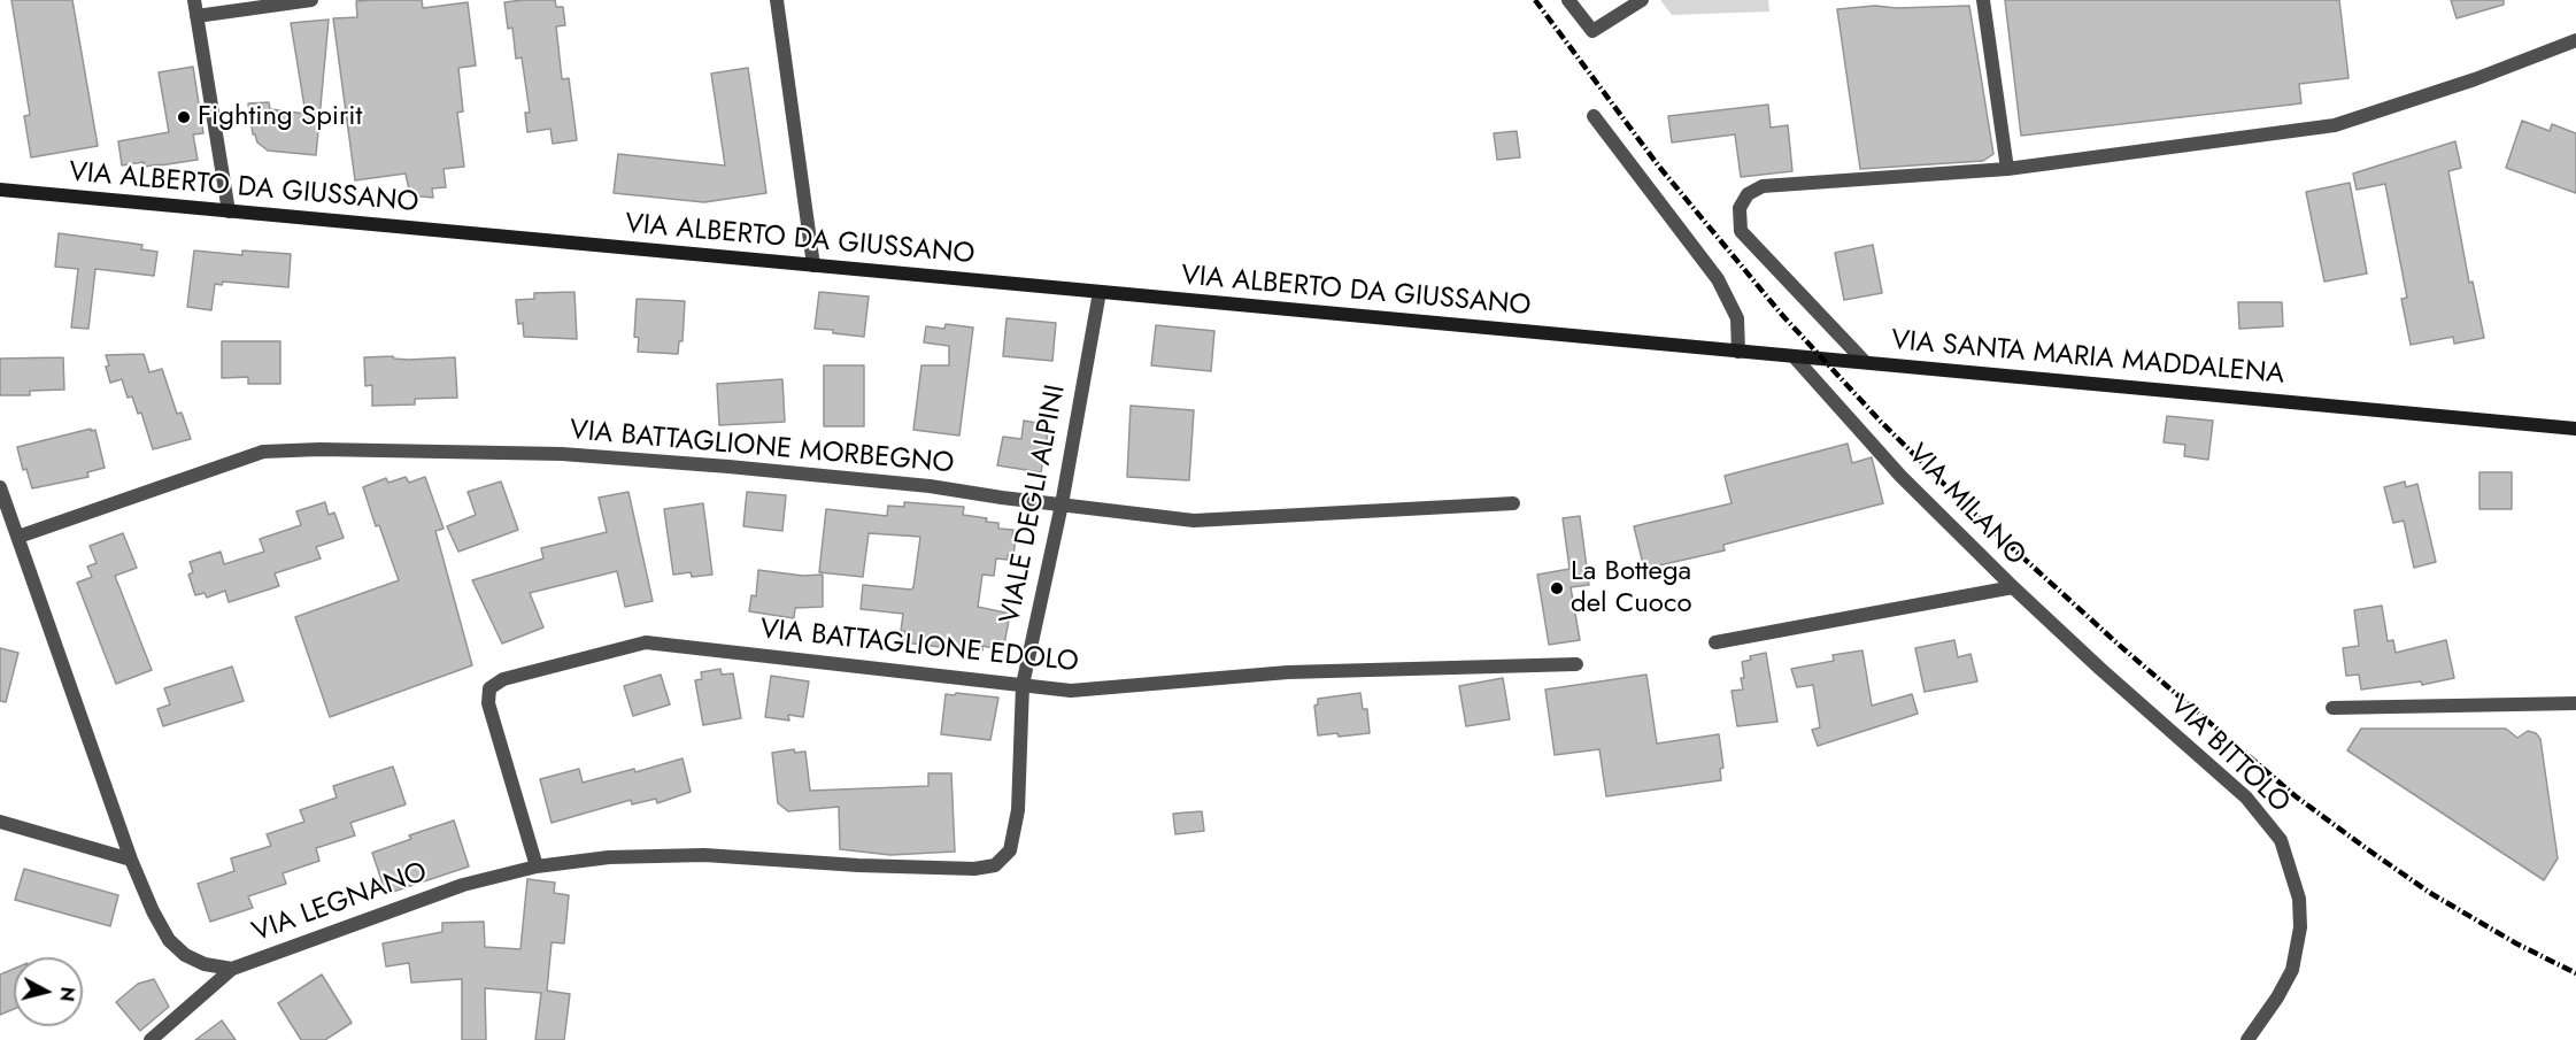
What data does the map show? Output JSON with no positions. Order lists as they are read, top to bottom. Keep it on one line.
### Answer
{"streets":{"street":["VIA ALBERTO DA GIUSSANO","VIA SANTA MARIA MADDALENA","VIA BATTAGLIONE MORBEGNO","VIALE DEGLI ALPINI","VIA MILANO","VIA BATTAGLIONE EDOLO","VIA BITTOLO","VIA LEGNANO"]},"crossings":[["VIA ALBERTO DA GIUSSANO","VIA SANTA MARIA MADDALENA"],["VIA ALBERTO DA GIUSSANO","VIALE DEGLI ALPINI"],["VIA SANTA MARIA MADDALENA","VIA MILANO"],["VIA BATTAGLIONE MORBEGNO","VIALE DEGLI ALPINI"],["VIA BATTAGLIONE MORBEGNO","VIA LEGNANO"],["VIALE DEGLI ALPINI","VIA BATTAGLIONE EDOLO"],["VIALE DEGLI ALPINI","VIA LEGNANO"],["VIA MILANO","VIA BITTOLO"],["VIA BATTAGLIONE EDOLO","VIA LEGNANO"]],"places":["Fighting Spirit","La Bottega del Cuoco"],"north":"right"}
